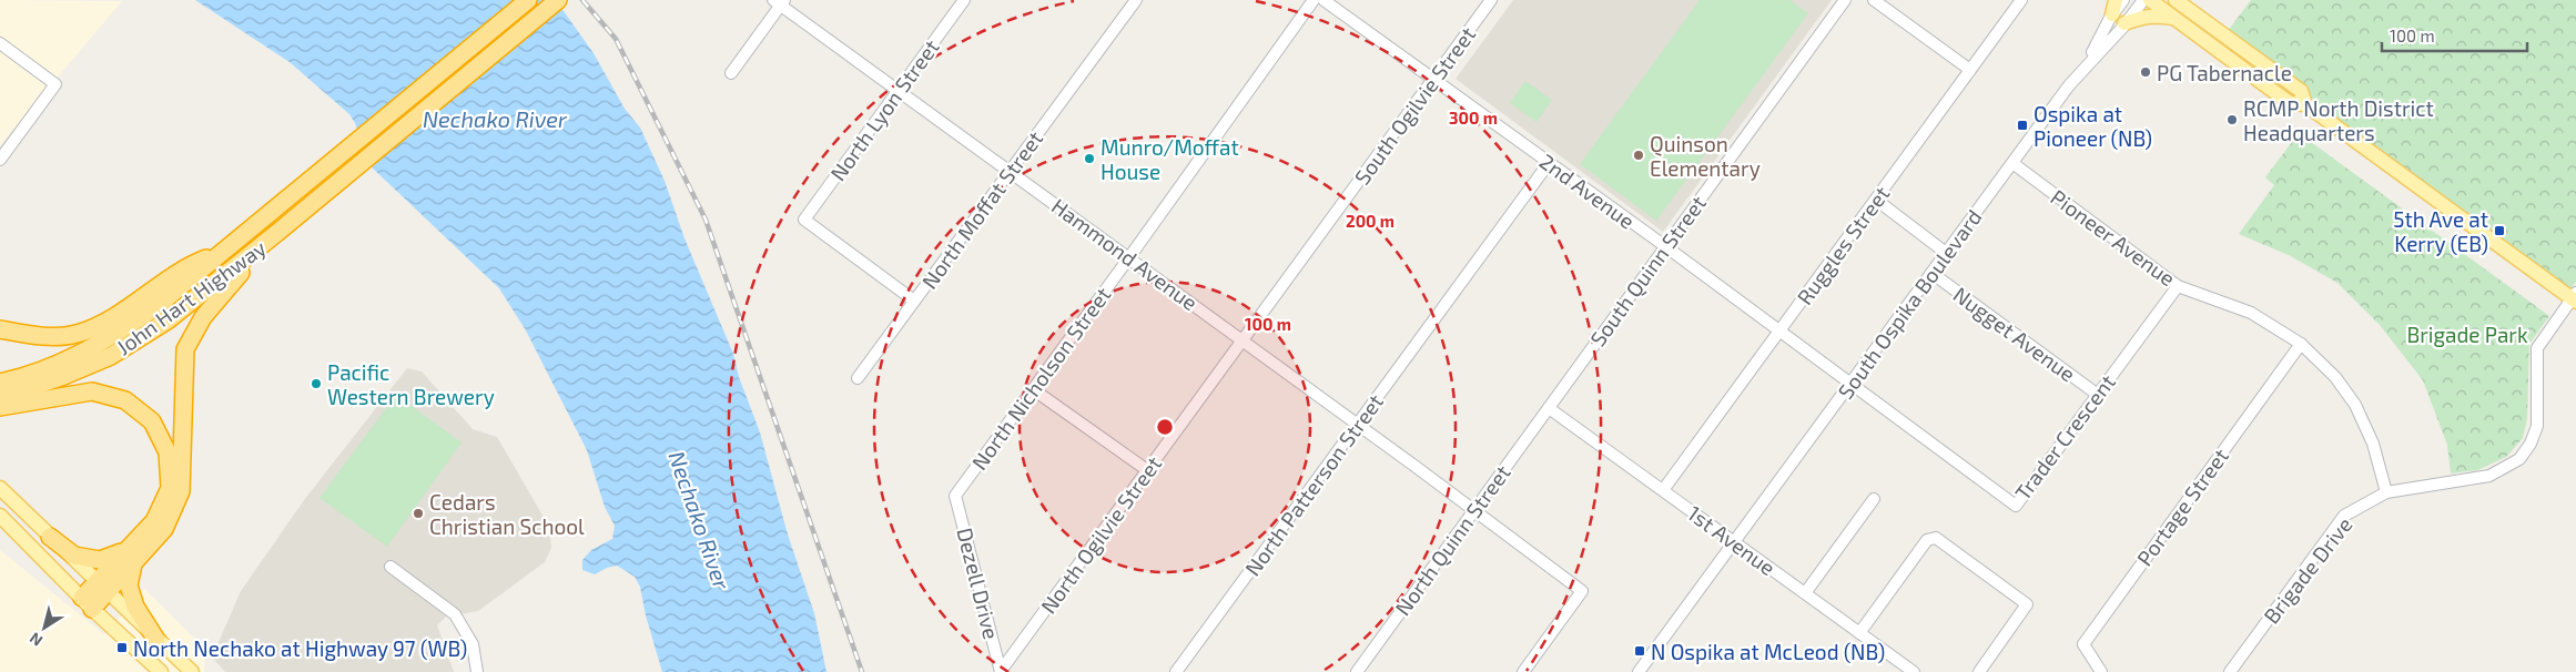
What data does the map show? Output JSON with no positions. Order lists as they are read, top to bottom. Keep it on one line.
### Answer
{"streets":{"highway":["John Hart Highway"],"street":["South Ogilvie Street","North Lyon Street","2nd Avenue","North Moffat Street","Pioneer Avenue","Ruggles Street","Hammond Avenue","South Quinn Street","South Ospika Boulevard","Nugget Avenue","North Nicholson Street","Trader Crescent","North Patterson Street","Portage Street","North Ogilvie Street","North Quinn Street","1st Avenue","Brigade Drive","Dezell Drive"]},"crossings":[["South Ogilvie Street","2nd Avenue"],["South Ogilvie Street","North Ogilvie Street"],["North Lyon Street","North Moffat Street"],["North Lyon Street","Hammond Avenue"],["2nd Avenue","Ruggles Street"],["2nd Avenue","South Quinn Street"],["2nd Avenue","South Ospika Boulevard"],["2nd Avenue","Trader Crescent"],["2nd Avenue","North Patterson Street"],["North Moffat Street","Hammond Avenue"],["Pioneer Avenue","South Ospika Boulevard"],["Pioneer Avenue","Trader Crescent"],["Pioneer Avenue","Portage Street"],["Pioneer Avenue","Brigade Drive"],["Ruggles Street","1st Avenue"],["Hammond Avenue","North Nicholson Street"],["Hammond Avenue","North Patterson Street"],["Hammond Avenue","North Ogilvie Street"],["Hammond Avenue","North Quinn Street"],["South Quinn Street","North Quinn Street"],["South Quinn Street","1st Avenue"],["South Ospika Boulevard","Nugget Avenue"],["South Ospika Boulevard","Trader Crescent"],["South Ospika Boulevard","1st Avenue"],["Nugget Avenue","Trader Crescent"],["North Nicholson Street","Dezell Drive"],["North Ogilvie Street","Dezell Drive"],["North Quinn Street","1st Avenue"]],"water":["Nechako River"],"parks":["Brigade Park"],"places":{"other":["PG Tabernacle","RCMP North District Headquarters","Quinson Elementary","Munro/Moffat House","Pacific Western Brewery","Cedars Christian School"],"transit":["Ospika at Pioneer (NB)","5th Ave at Kerry (EB)","North Nechako at Highway 97 (WB)","N Ospika at McLeod (NB)"]},"scale_bar":"100 m","north":"bottom left","rings":["300 m","200 m","100 m"]}
